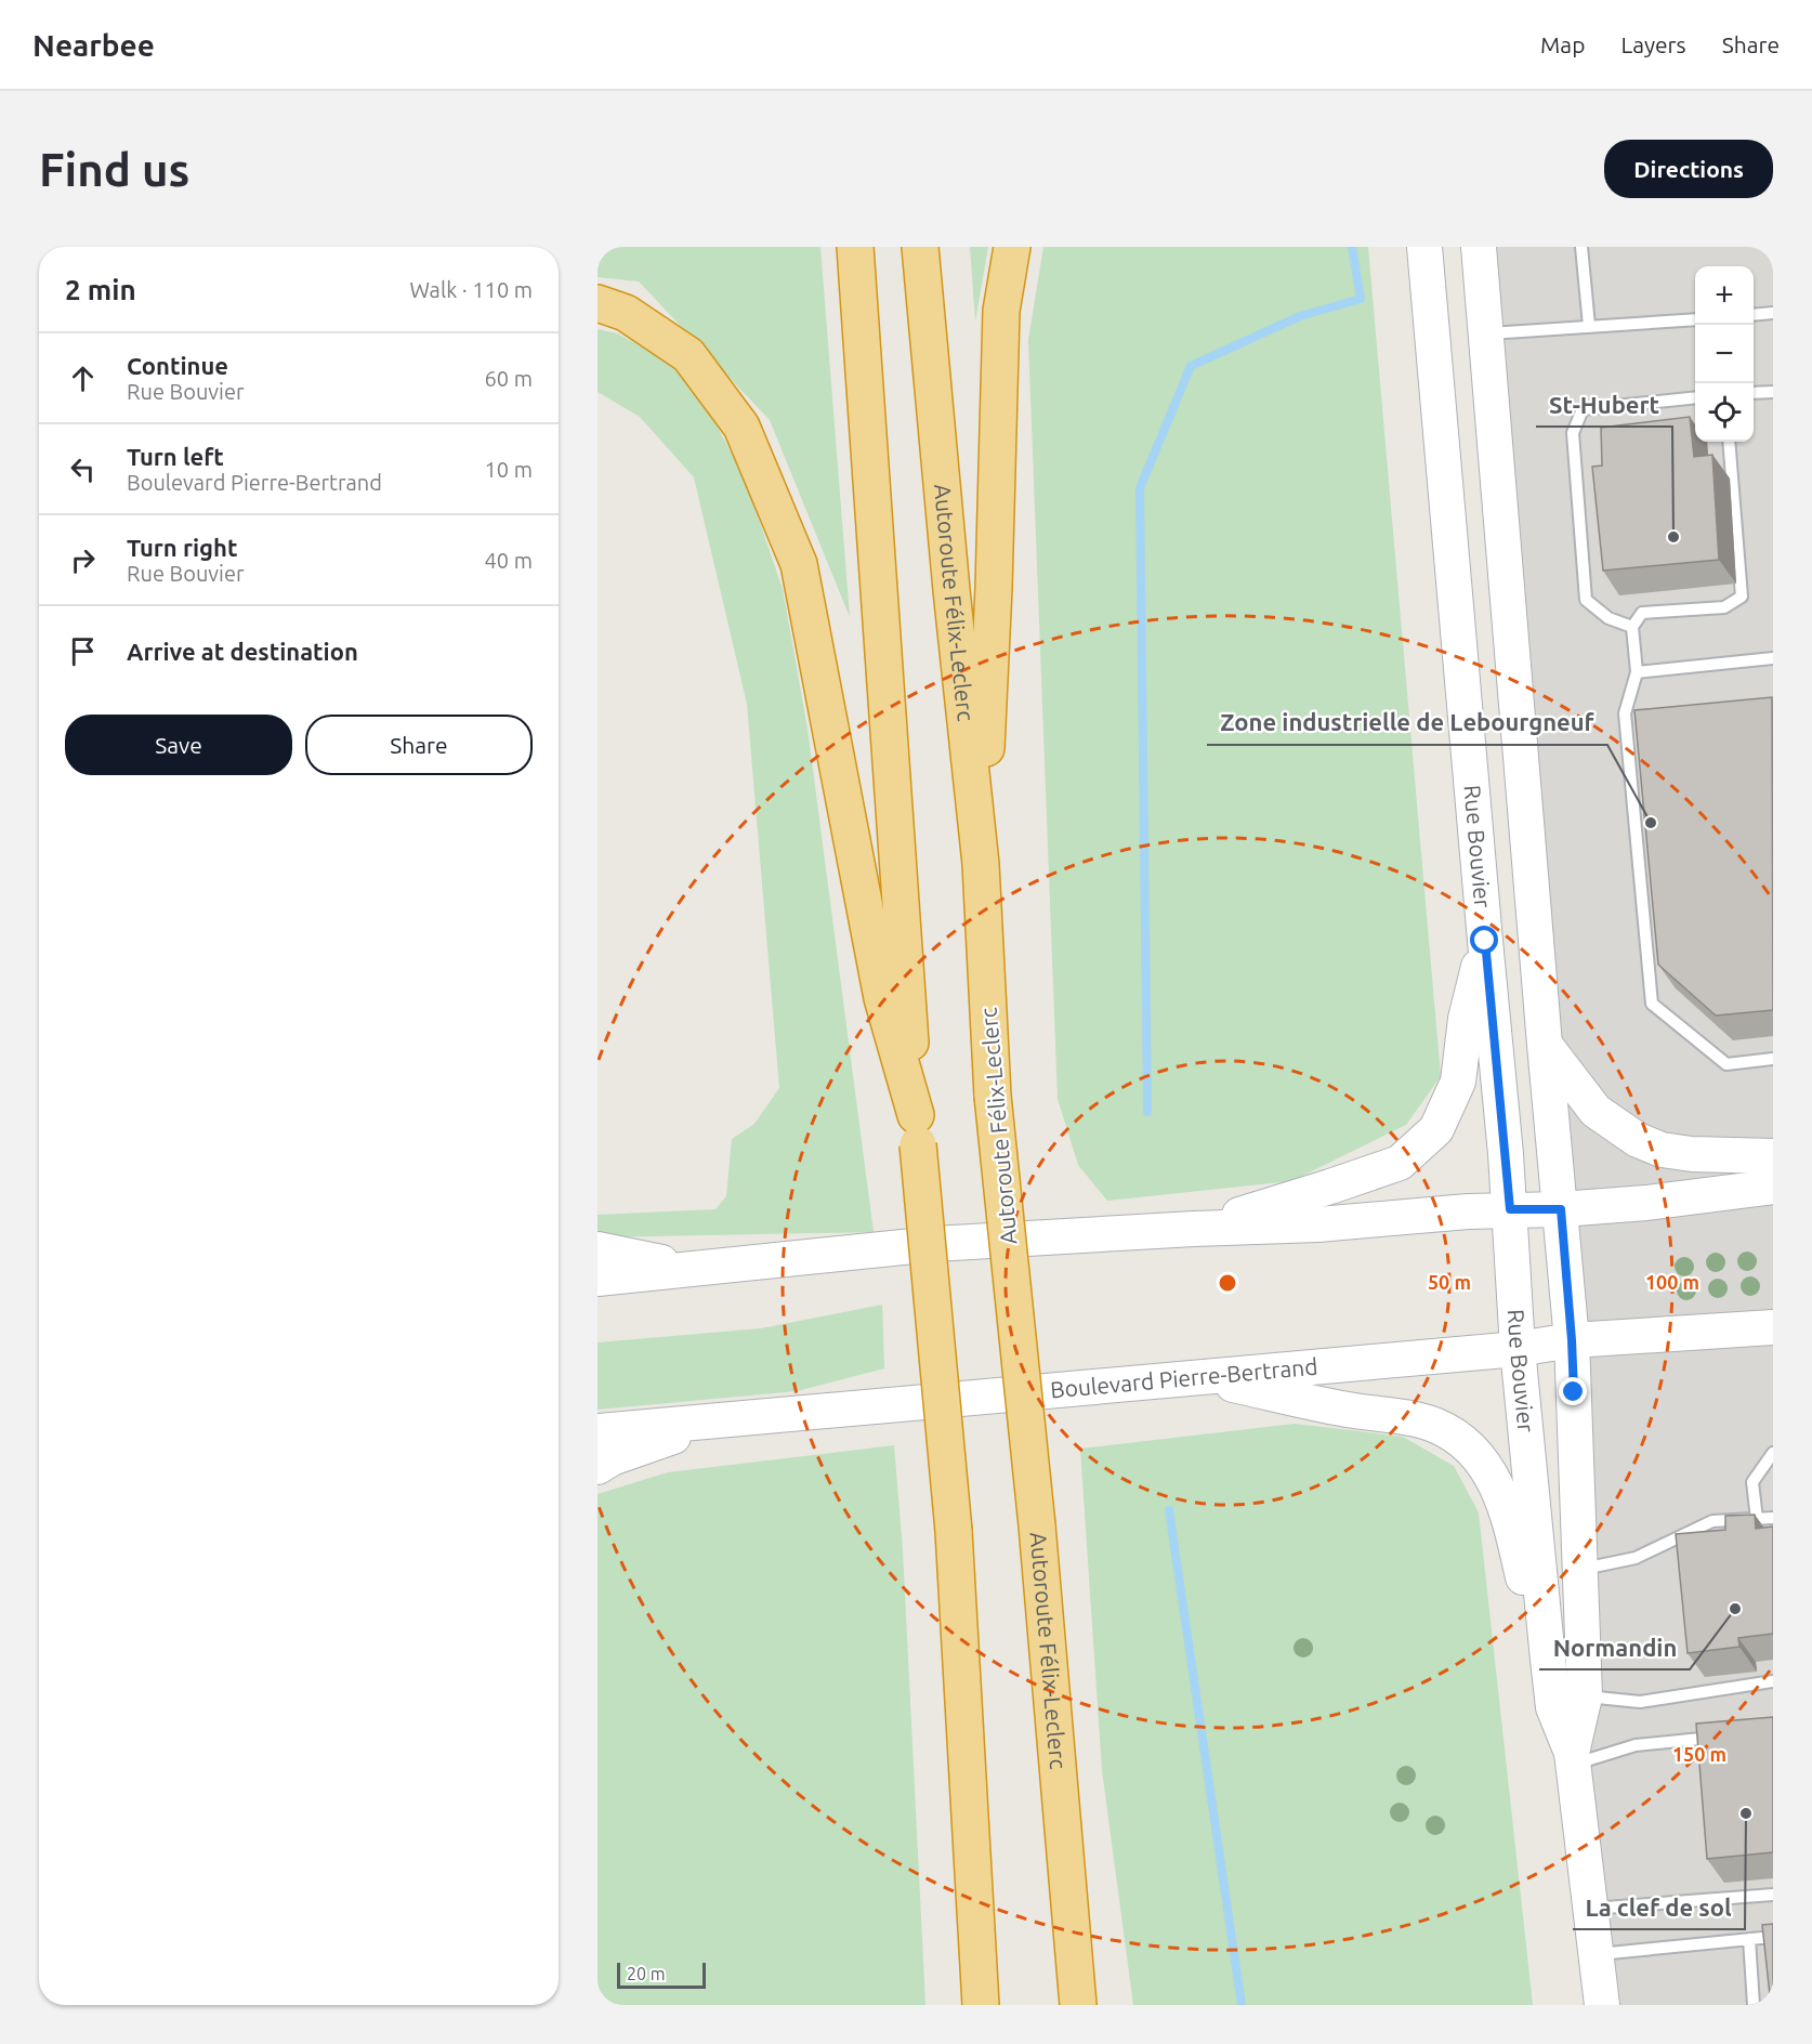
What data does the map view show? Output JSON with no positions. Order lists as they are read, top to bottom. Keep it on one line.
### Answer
{"streets":{"highway":["Autoroute Félix-Leclerc"],"main road":["Rue Bouvier","Boulevard Pierre-Bertrand"]},"crossings":[["Rue Bouvier","Boulevard Pierre-Bertrand"]],"places":["St-Hubert","Zone industrielle de Lebourgneuf","Normandin","La clef de sol"],"scale_bar":"20 m","page":{"header":"Nearbee","nav":["Map","Layers","Share"],"buttons":["Directions",["Save","Share"]],"title":"Find us","heading":["2 min","Walk · 110 m"],"map_buttons":["+","−"],"list":[["Continue","Rue Bouvier","60 m"],["Turn left","Boulevard Pierre-Bertrand","10 m"],["Turn right","Rue Bouvier","40 m"],"Arrive at destination"],"scale":"20 m"},"rings":["50 m","100 m","150 m"]}
